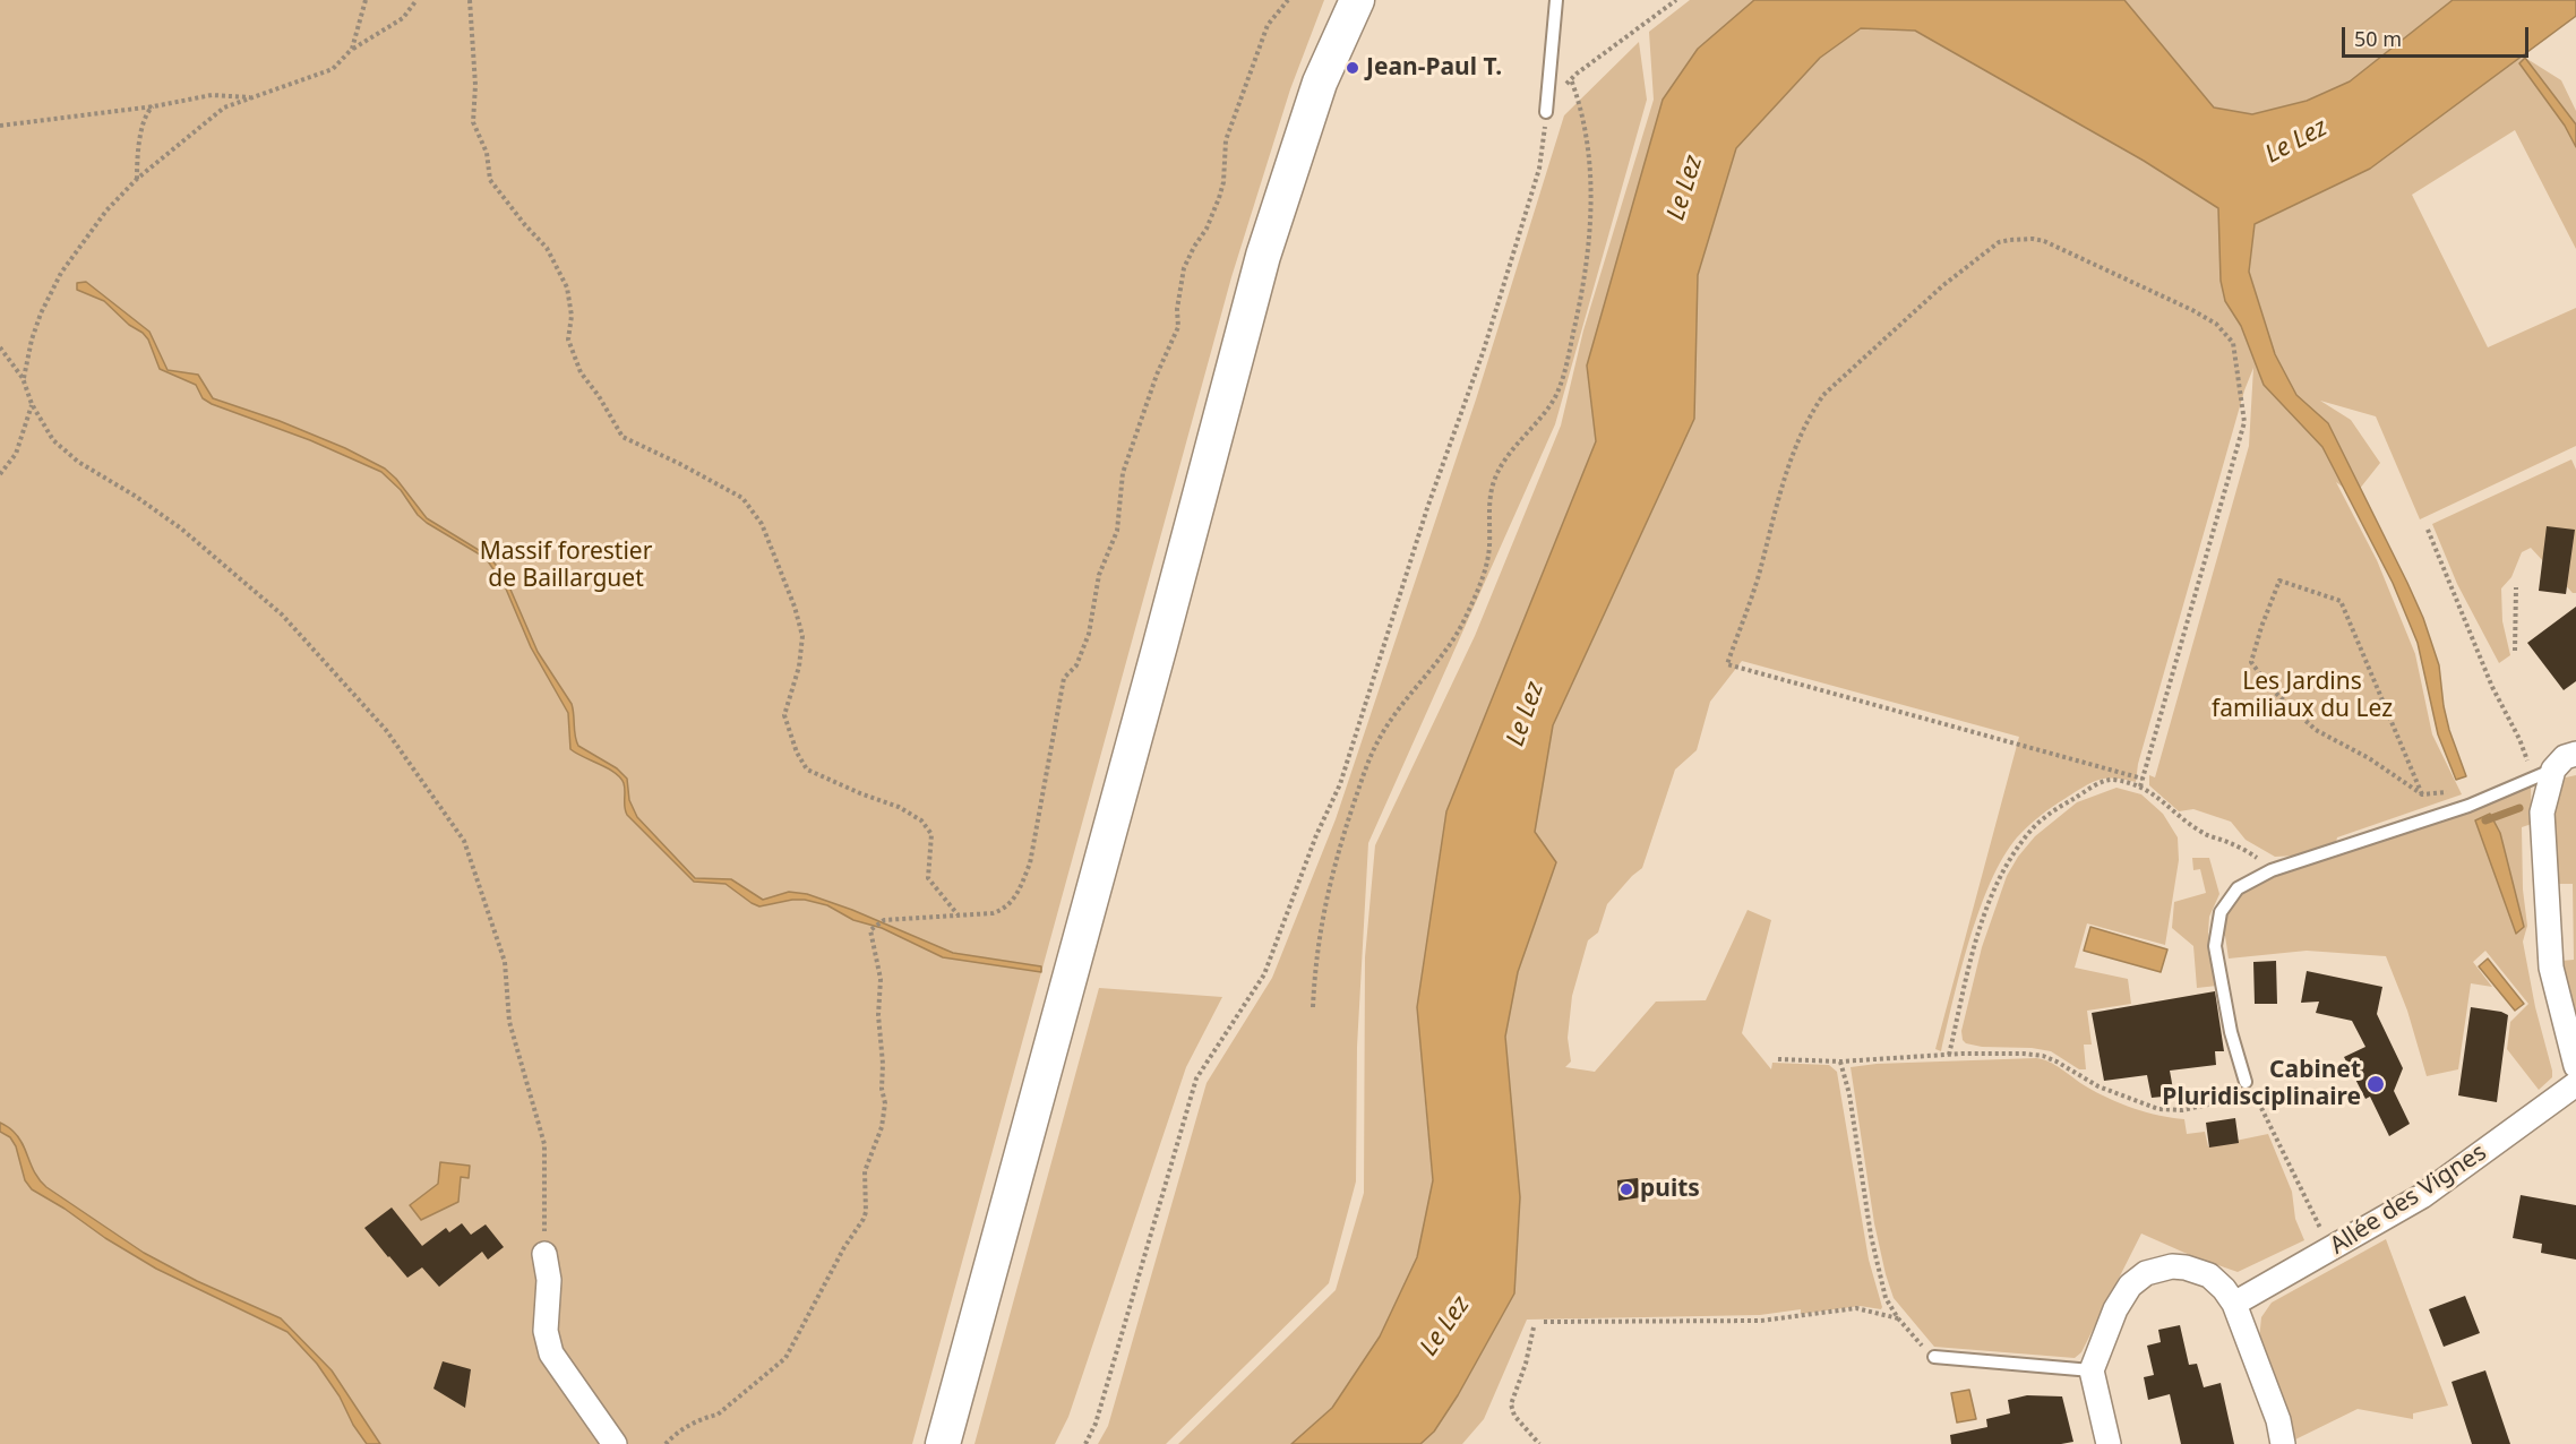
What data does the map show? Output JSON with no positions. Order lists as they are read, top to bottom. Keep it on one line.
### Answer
{"streets":{"street":["Allée des Vignes"]},"water":["Le Lez"],"parks":["Massif forestier de Baillarguet","Les Jardins familiaux du Lez"],"places":["Jean-Paul T.","Cabinet Pluridisciplinaire","puits"],"scale_bar":"50 m"}
